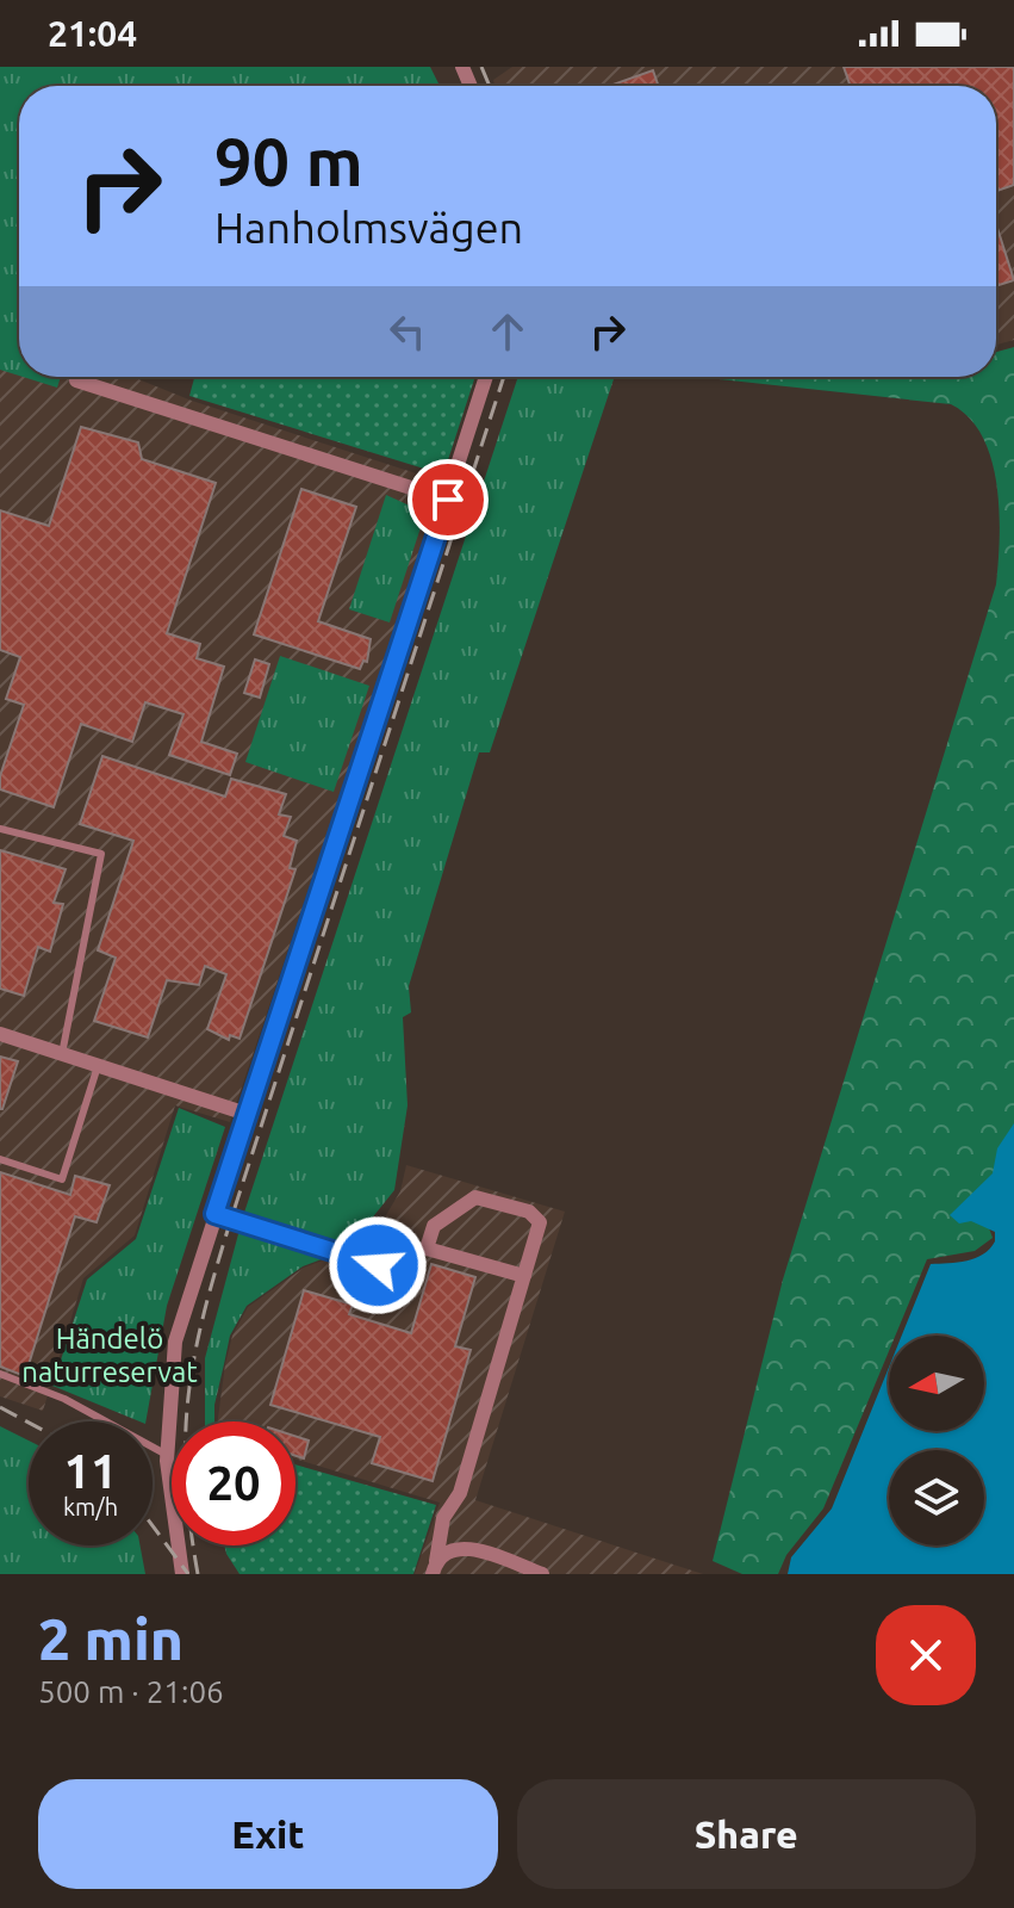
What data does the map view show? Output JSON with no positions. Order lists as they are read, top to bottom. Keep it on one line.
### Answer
{"parks":["Händelö naturreservat"],"north":"left","page":{"status":"21:04","turn":["90 m","Hanholmsvägen"],"speed":"11 km/h","limit":"20","heading":["2 min","500 m · 21:06"],"buttons":["Exit","Share"]}}
